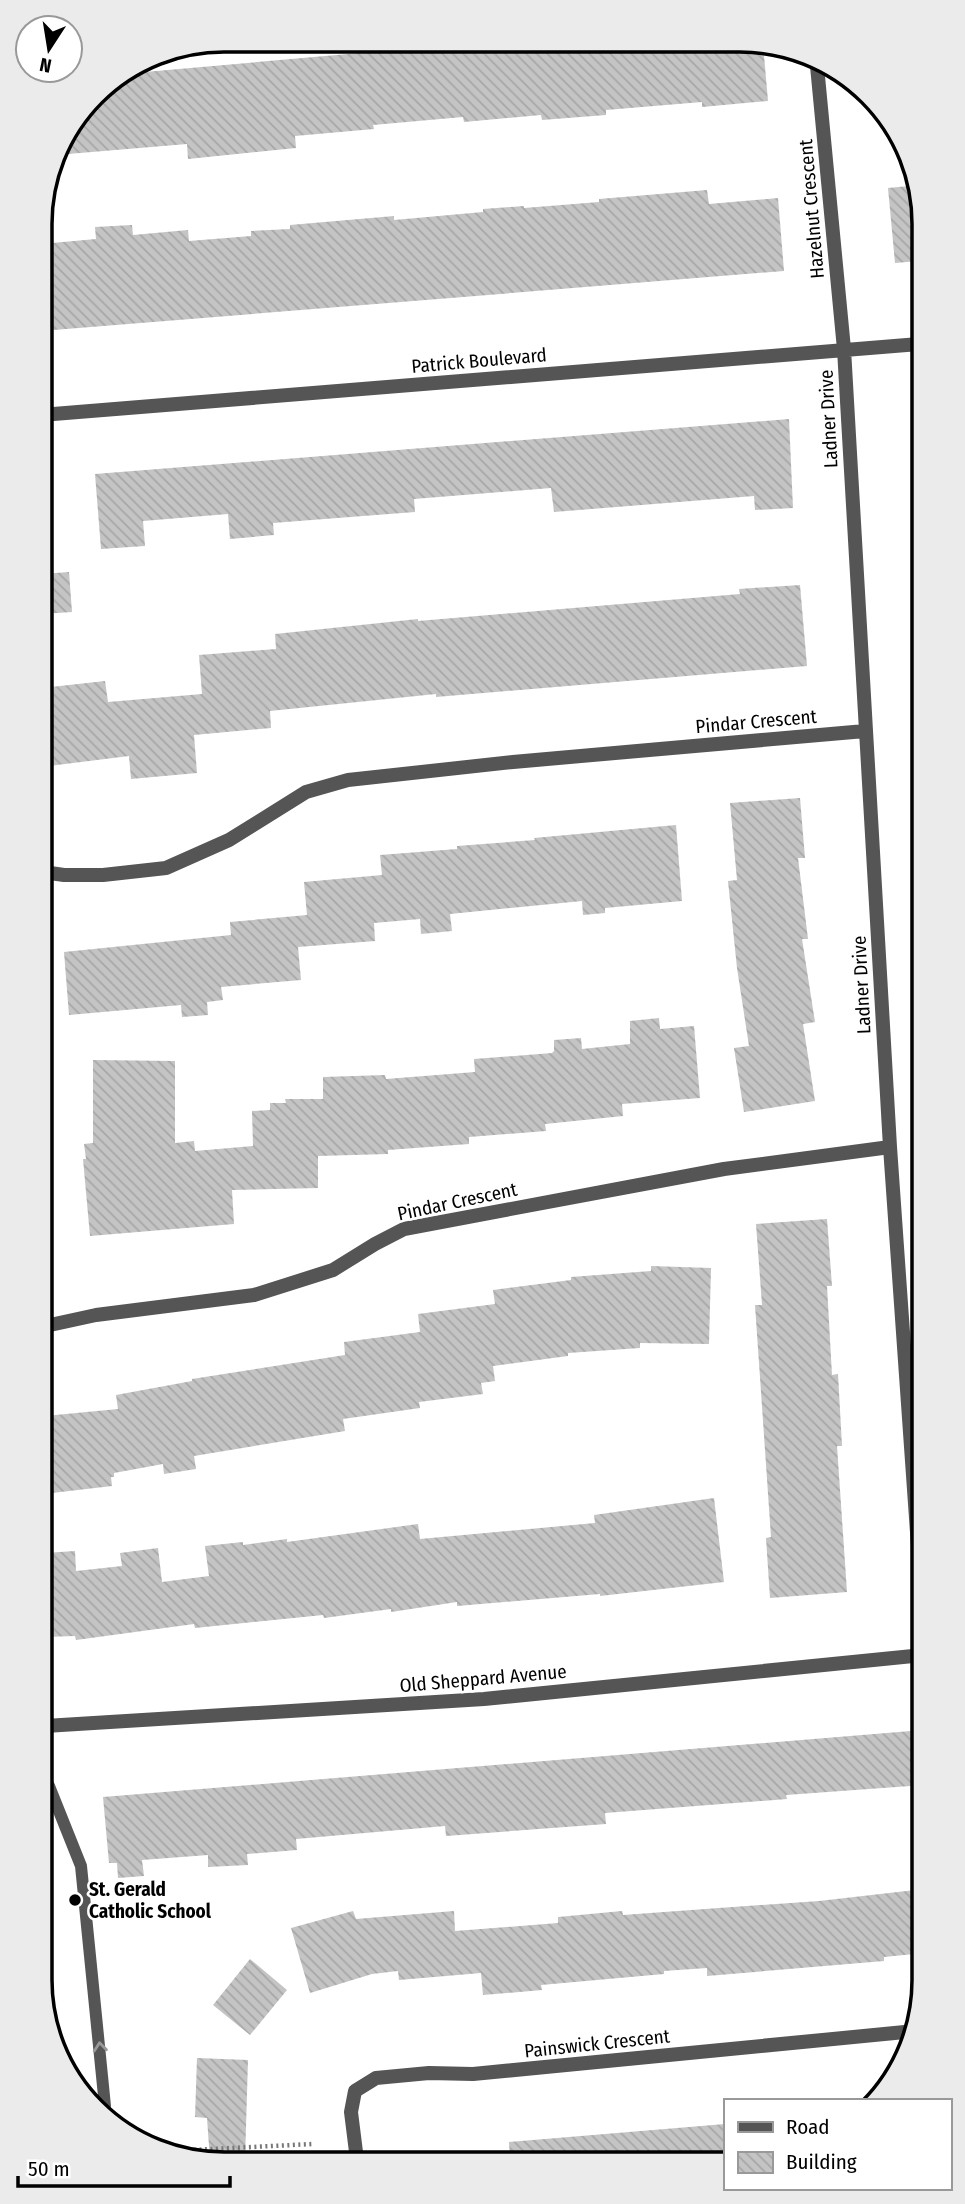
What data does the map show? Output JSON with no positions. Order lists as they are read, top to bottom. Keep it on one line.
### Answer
{"streets":{"street":["Hazelnut Crescent","Patrick Boulevard","Ladner Drive","Pindar Crescent","Old Sheppard Avenue","Painswick Crescent"]},"crossings":[["Hazelnut Crescent","Patrick Boulevard"],["Hazelnut Crescent","Ladner Drive"],["Patrick Boulevard","Ladner Drive"],["Ladner Drive","Pindar Crescent"]],"places":["St. Gerald Catholic School"],"legend":["Road","Building"],"scale_bar":"50 m","north":"bottom"}
